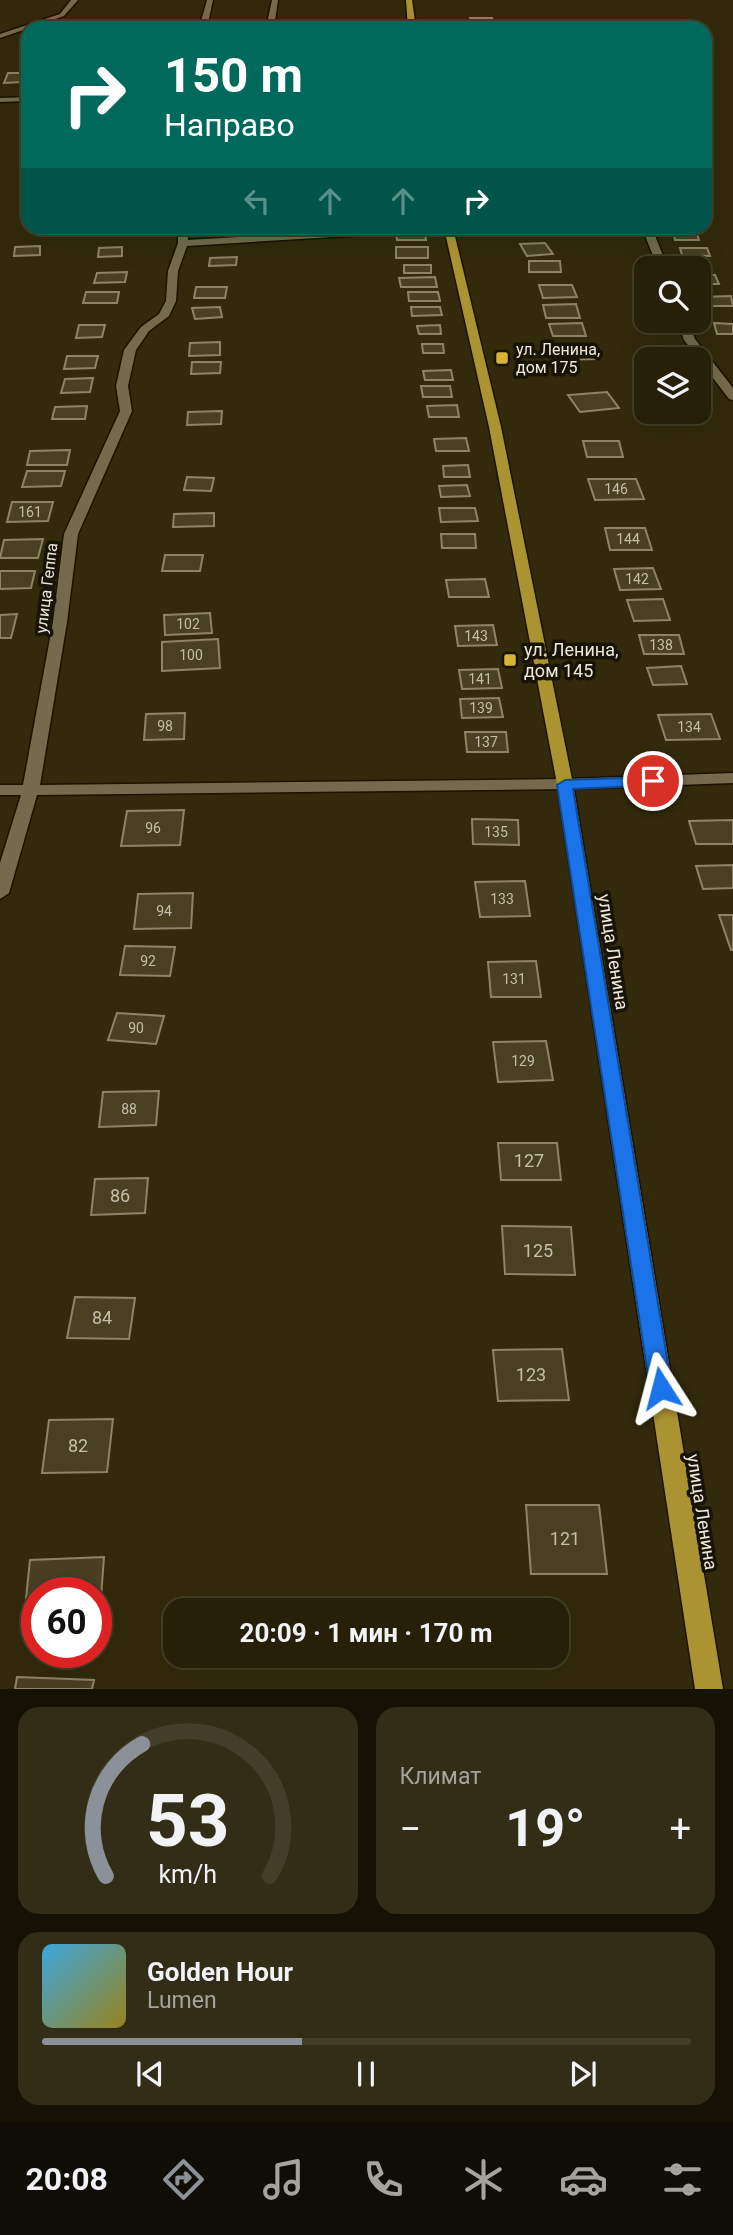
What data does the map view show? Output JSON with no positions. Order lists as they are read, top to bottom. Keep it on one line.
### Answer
{"streets":{"main road":["улица Ленина"],"street":["улица Геппа"]},"places":{"transit":["ул. Ленина, дом 175","ул. Ленина, дом 145"]},"house_numbers":["146","161","144","142","102","143","138","100","141","139","98","134","137","96","135","133","94","92","131","90","129","88","127","86","125","84","123","82","121"],"page":{"turn":["150 m","Направо"],"limit":"60","trip":"20:09 · 1 мин · 170 m","tile":"Климат","heat":["−","19°","+"],"song":["Golden Hour","Lumen"],"tabs":"20:08","gauge":["53","km/h"]}}
